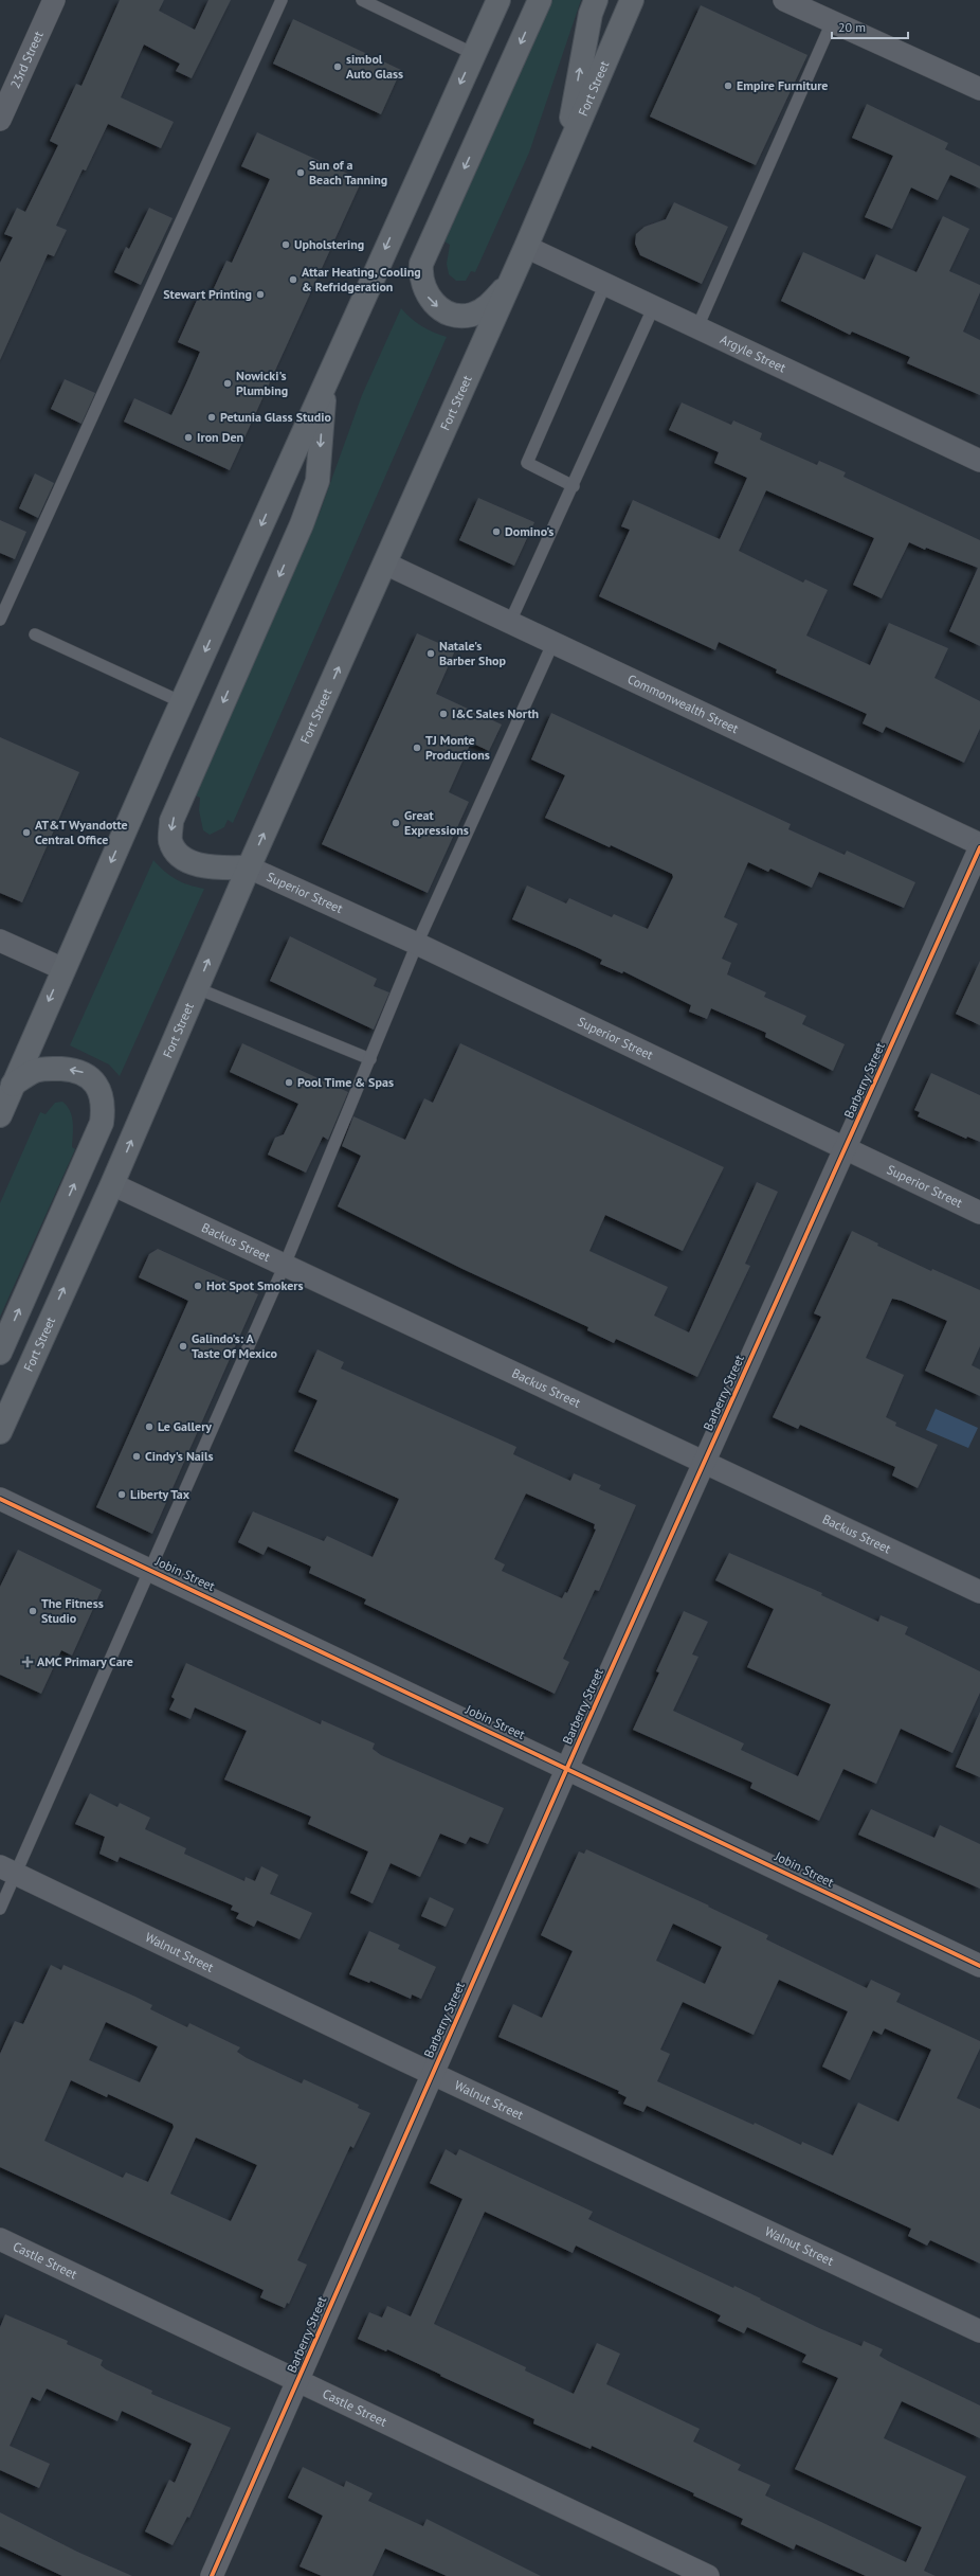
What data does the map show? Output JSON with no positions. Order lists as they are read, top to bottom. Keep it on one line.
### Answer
{"streets":{"main road":["Fort Street"],"street":["23rd Street","Argyle Street","Commonwealth Street","Superior Street","Barberry Street","Backus Street","Jobin Street","Walnut Street","Castle Street"]},"crossings":[["Fort Street","Argyle Street"],["Fort Street","Commonwealth Street"],["Fort Street","Superior Street"],["Fort Street","Backus Street"],["Commonwealth Street","Barberry Street"],["Superior Street","Barberry Street"],["Barberry Street","Backus Street"],["Barberry Street","Jobin Street"],["Barberry Street","Walnut Street"],["Barberry Street","Castle Street"]],"places":{"other":["simbol Auto Glass","Empire Furniture","Sun of a Beach Tanning","Upholstering","Attar Heating, Cooling & Refridgeration","Stewart Printing","Nowicki's Plumbing","Petunia Glass Studio","Iron Den","Domino's","Natale's Barber Shop","I&C Sales North","TJ Monte Productions","Great Expressions","AT&T Wyandotte Central Office","Pool Time & Spas","Hot Spot Smokers","Galindo's: A Taste Of Mexico","Le Gallery","Cindy's Nails","Liberty Tax","The Fitness Studio"],"health":["AMC Primary Care"]},"scale_bar":"20 m"}
